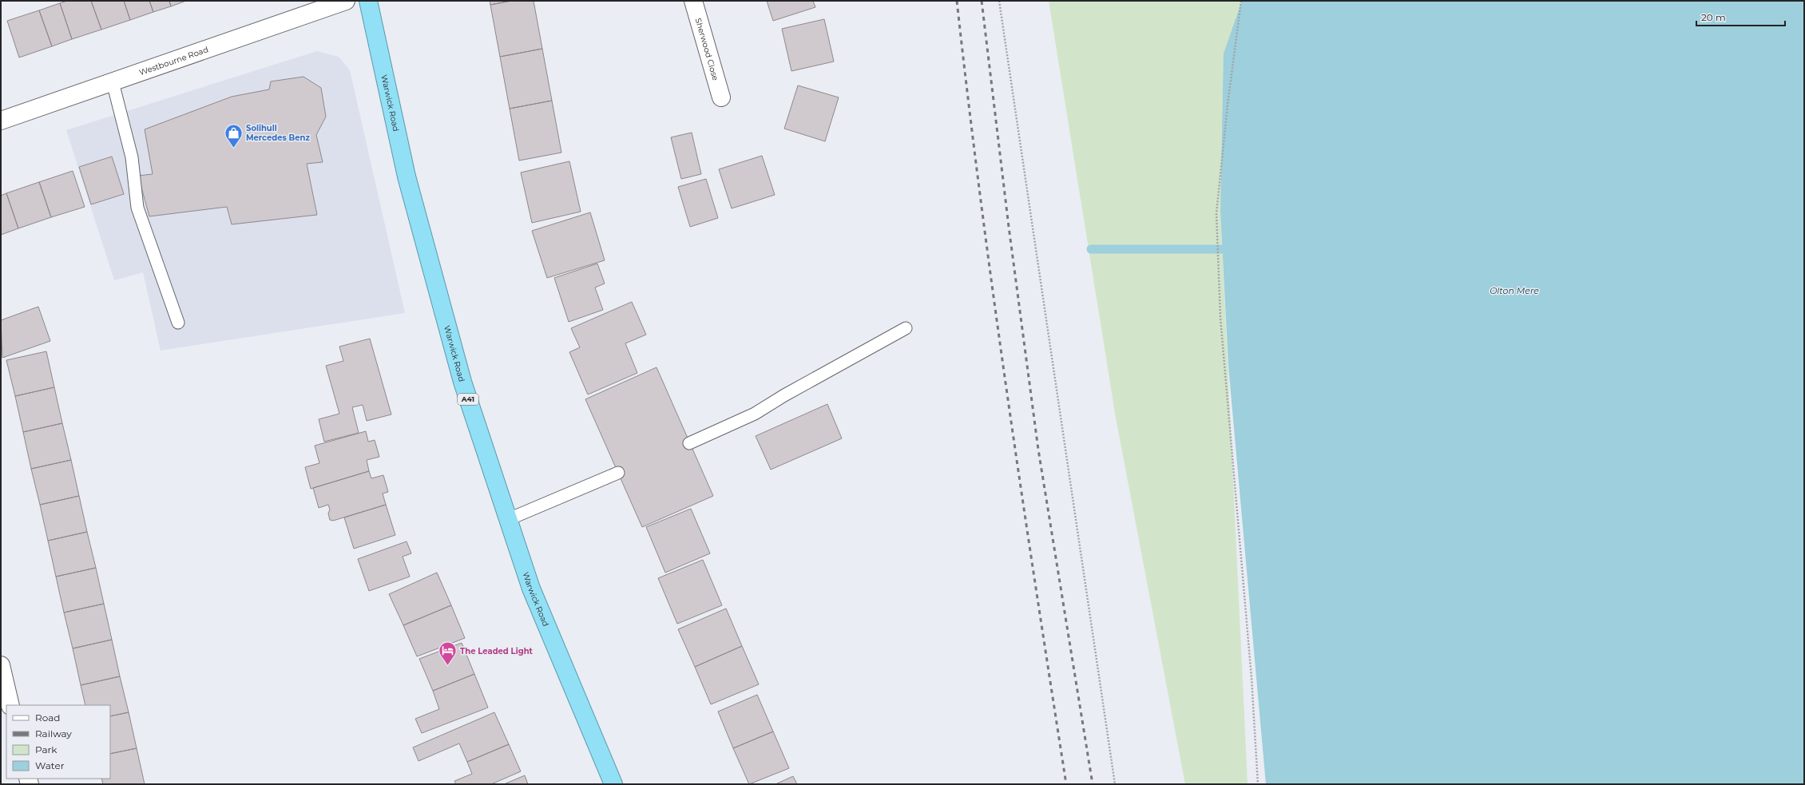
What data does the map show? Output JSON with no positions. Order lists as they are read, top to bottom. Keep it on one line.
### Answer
{"streets":{"highway":["Warwick Road","A41"],"street":["Sherwood Close","Westbourne Road"]},"water":["Olton Mere"],"places":{"shop":["Solihull Mercedes Benz"],"hotel":["The Leaded Light"]},"legend":["Road","Railway","Park","Water"],"scale_bar":"20 m"}
